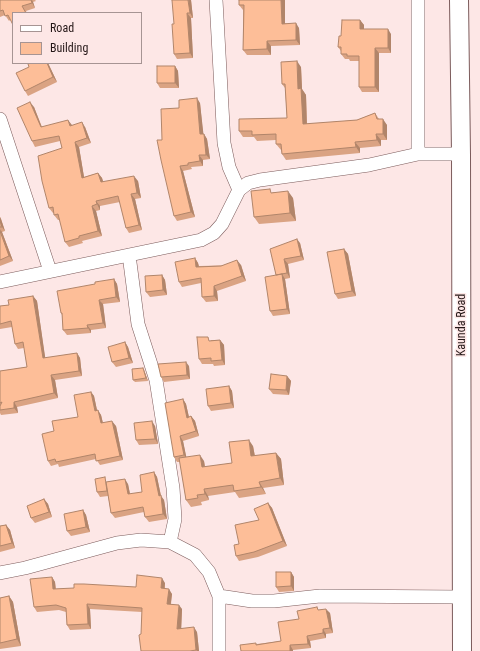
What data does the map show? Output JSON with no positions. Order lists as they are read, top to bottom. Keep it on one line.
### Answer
{"streets":{"main road":["Kaunda Road"]},"legend":["Road","Building"]}
